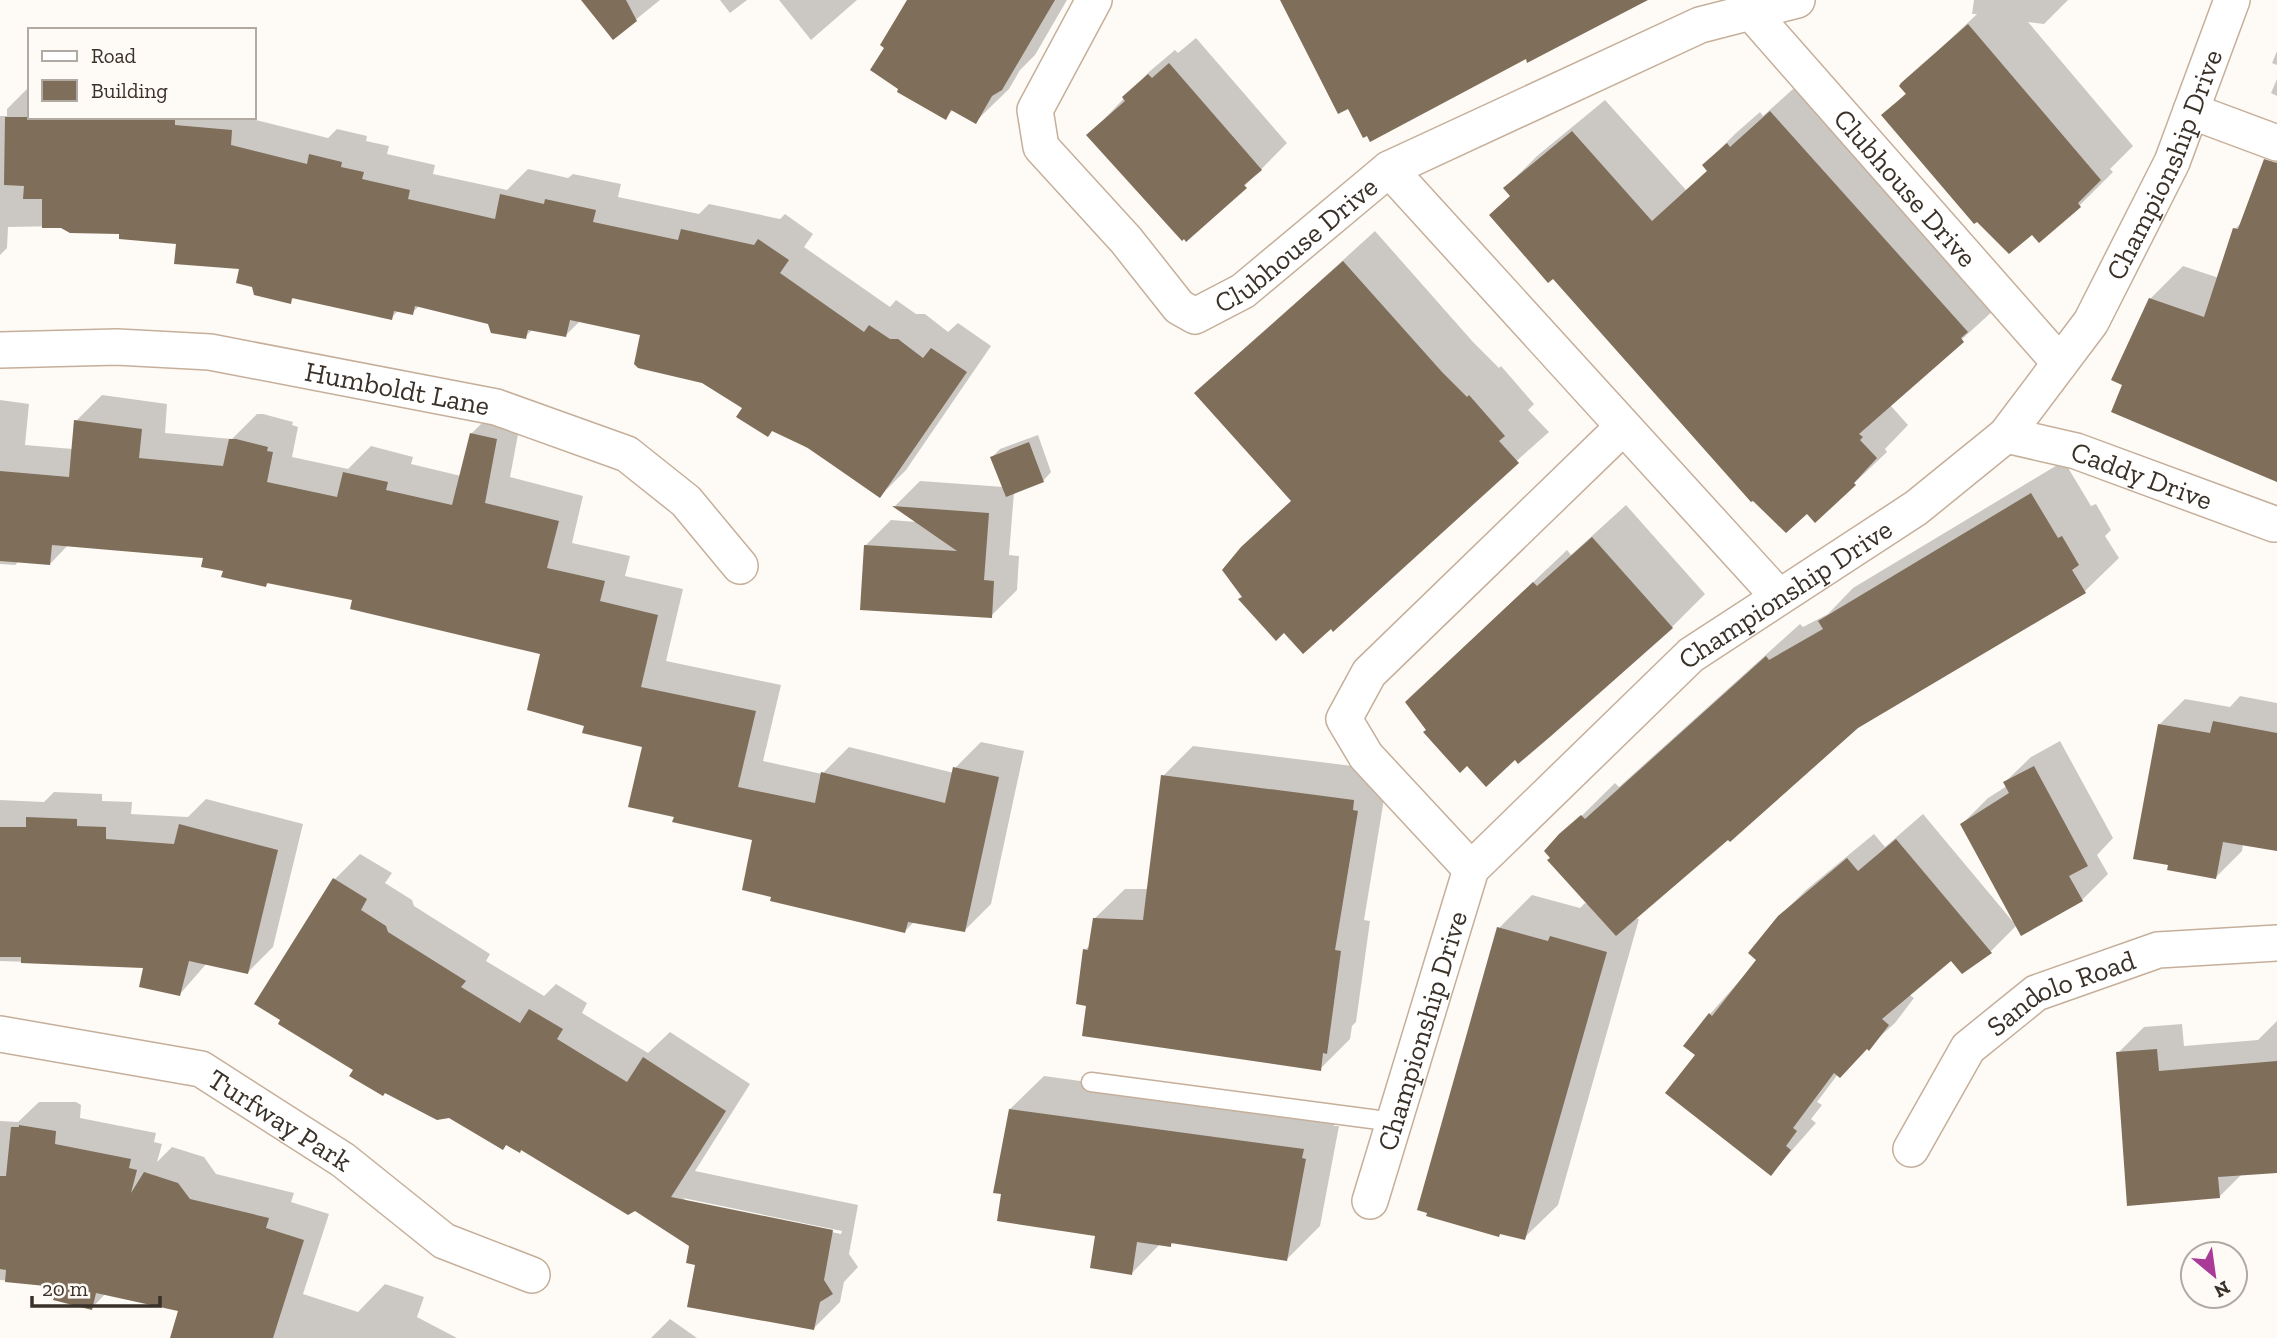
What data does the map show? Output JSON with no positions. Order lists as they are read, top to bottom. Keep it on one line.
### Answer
{"streets":{"street":["Championship Drive","Clubhouse Drive","Humboldt Lane","Caddy Drive","Sandolo Road","Turfway Park"]},"crossings":[["Championship Drive","Clubhouse Drive"],["Championship Drive","Caddy Drive"]],"legend":["Road","Building"],"scale_bar":"20 m","north":"bottom right"}
